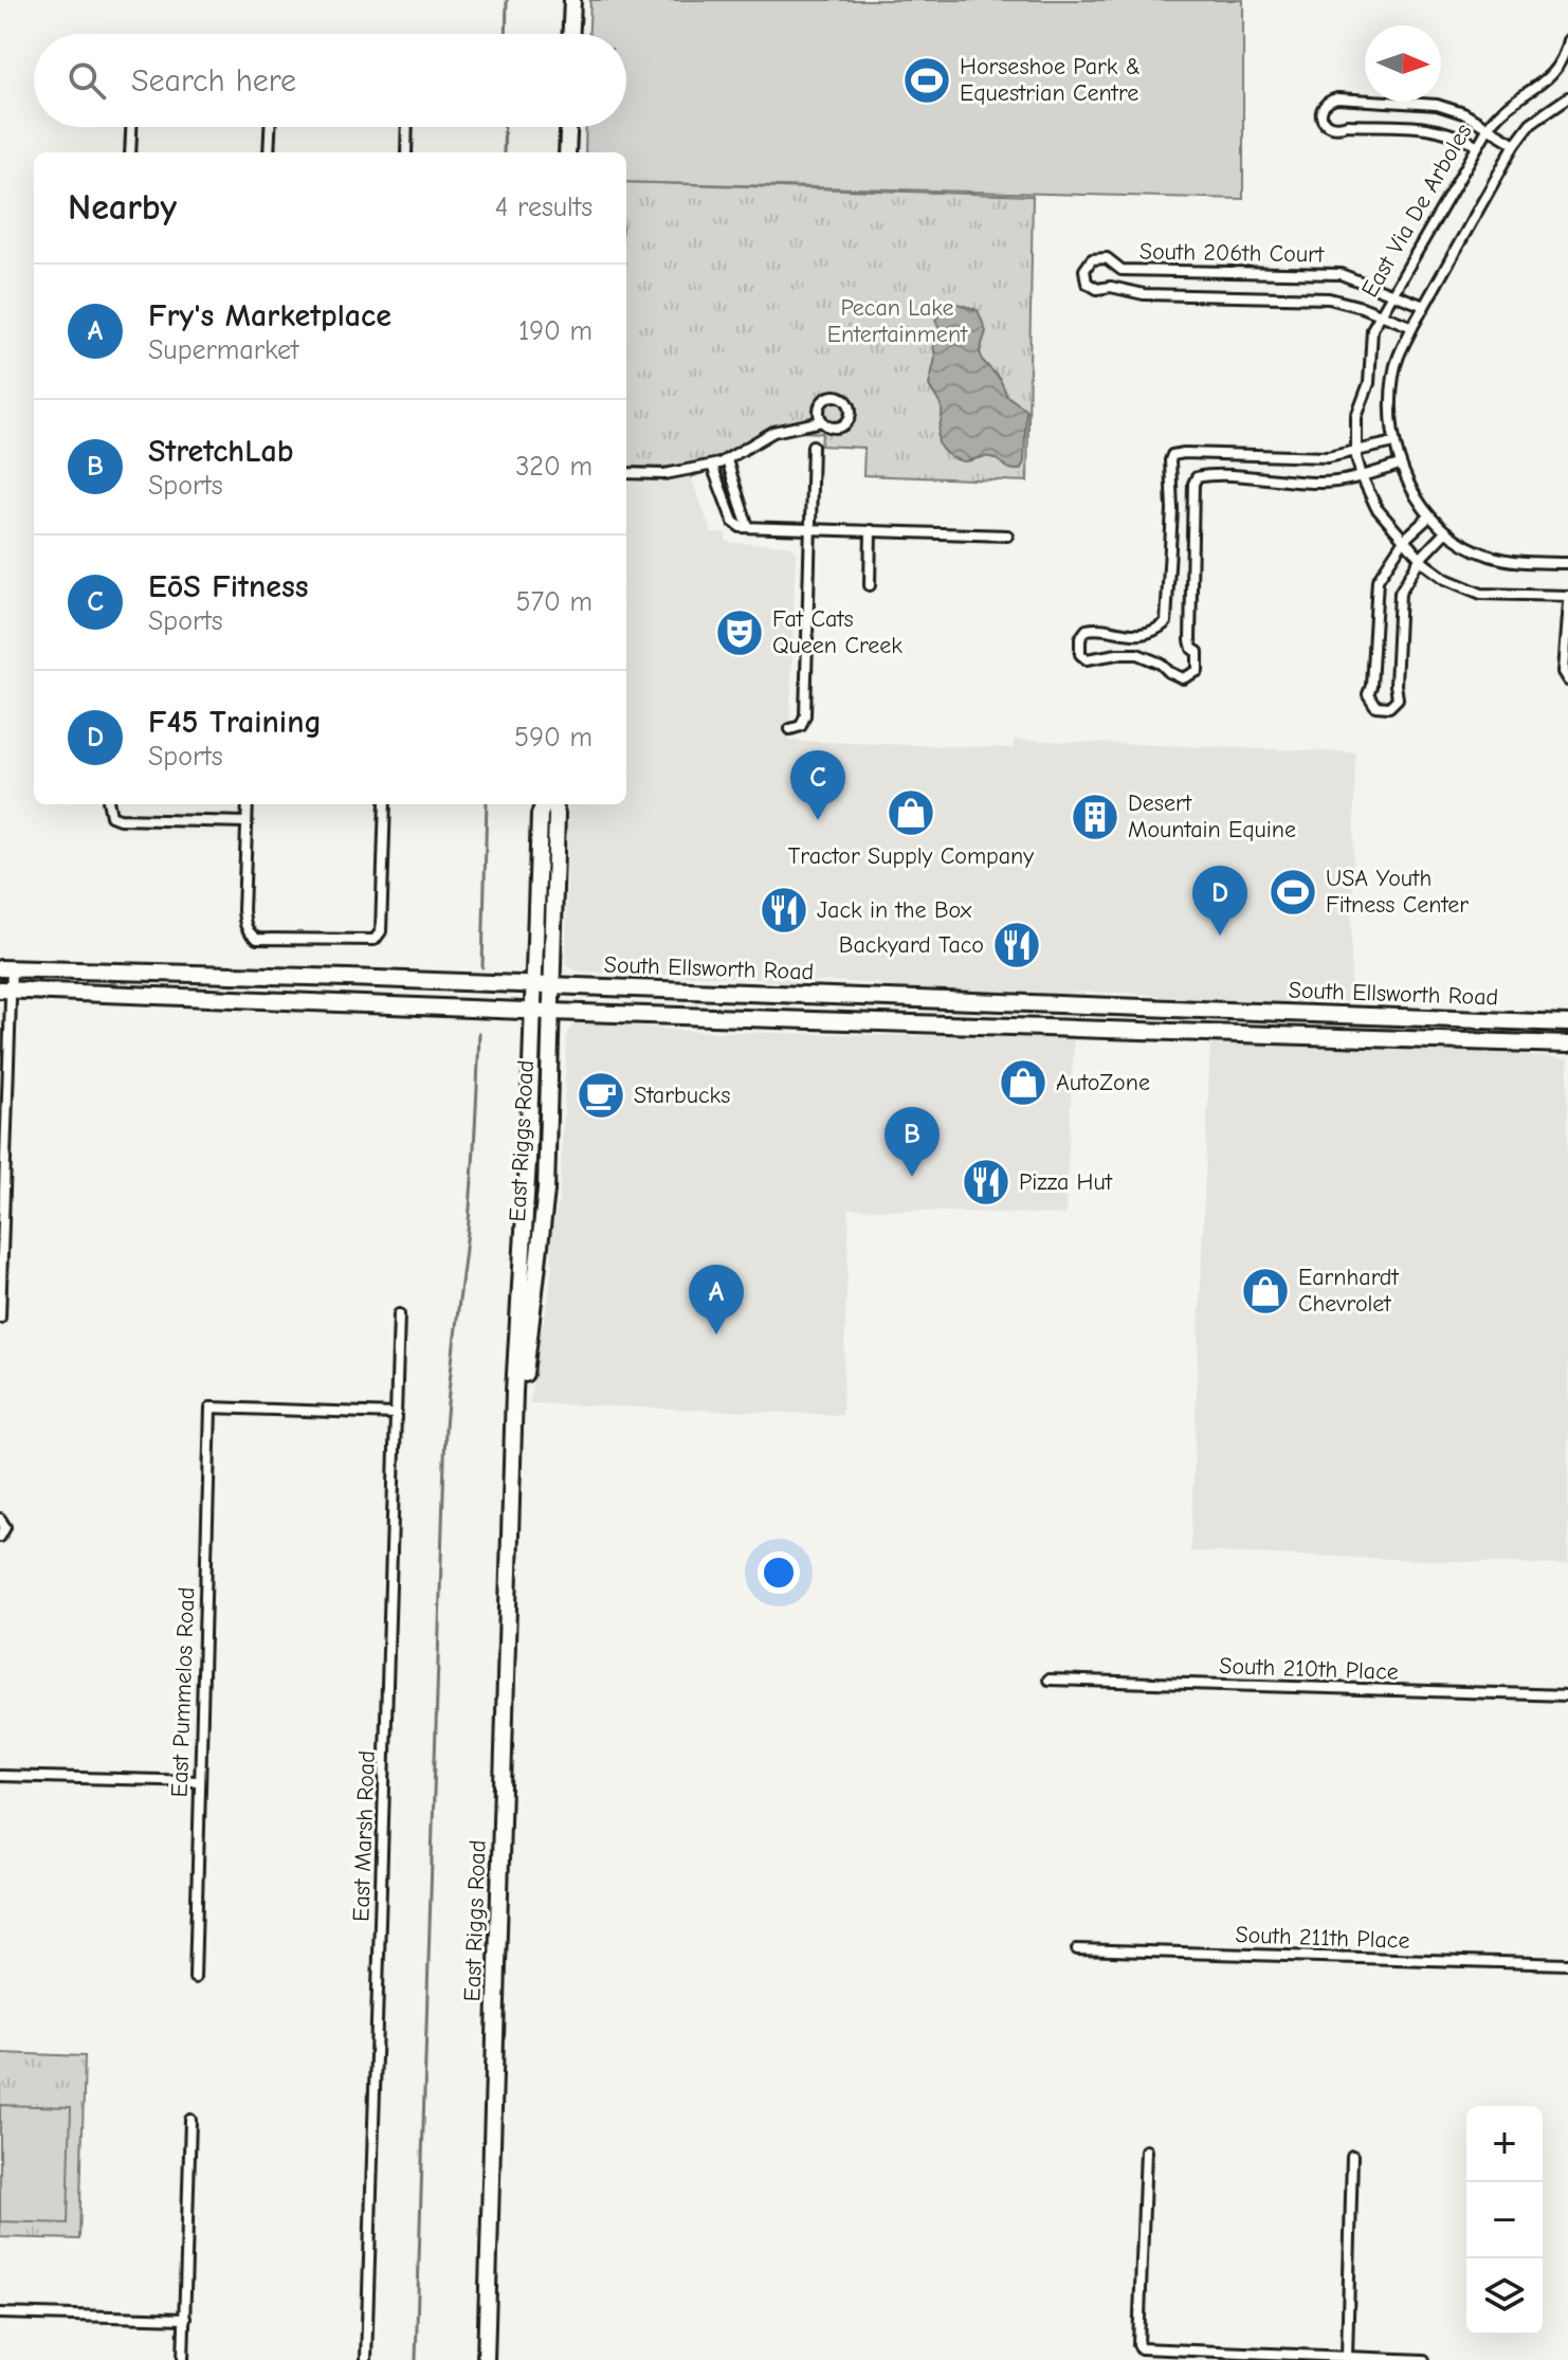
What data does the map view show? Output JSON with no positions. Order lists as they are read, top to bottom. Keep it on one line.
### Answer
{"streets":{"main road":["South Ellsworth Road","East Riggs Road"],"street":["East Via De Arboles","South 206th Court","South 210th Place","East Pummelos Road","East Marsh Road","South 211th Place"]},"crossings":[["East Via De Arboles","South 206th Court"],["South Ellsworth Road","East Riggs Road"],["East Pummelos Road","East Marsh Road"]],"parks":["Pecan Lake Entertainment"],"places":{"sports":["Horseshoe Park & Equestrian Centre","USA Youth Fitness Center"],"theatre":["Fat Cats Queen Creek"],"shop":["Tractor Supply Company","AutoZone","Earnhardt Chevrolet"],"building":["Desert Mountain Equine"],"restaurant":["Jack in the Box","Backyard Taco","Pizza Hut"],"cafe":["Starbucks"]},"north":"right","page":{"search":"Search here","heading":["Nearby","4 results"],"list":[{"mark":"A","name":"Fry's Marketplace","note":"Supermarket","value":"190 m"},{"mark":"B","name":"StretchLab","note":"Sports","value":"320 m"},{"mark":"C","name":"EōS Fitness","note":"Sports","value":"570 m"},{"mark":"D","name":"F45 Training","note":"Sports","value":"590 m"}],"pins":["C","D","B","A"],"map_buttons":["+","−"]}}
